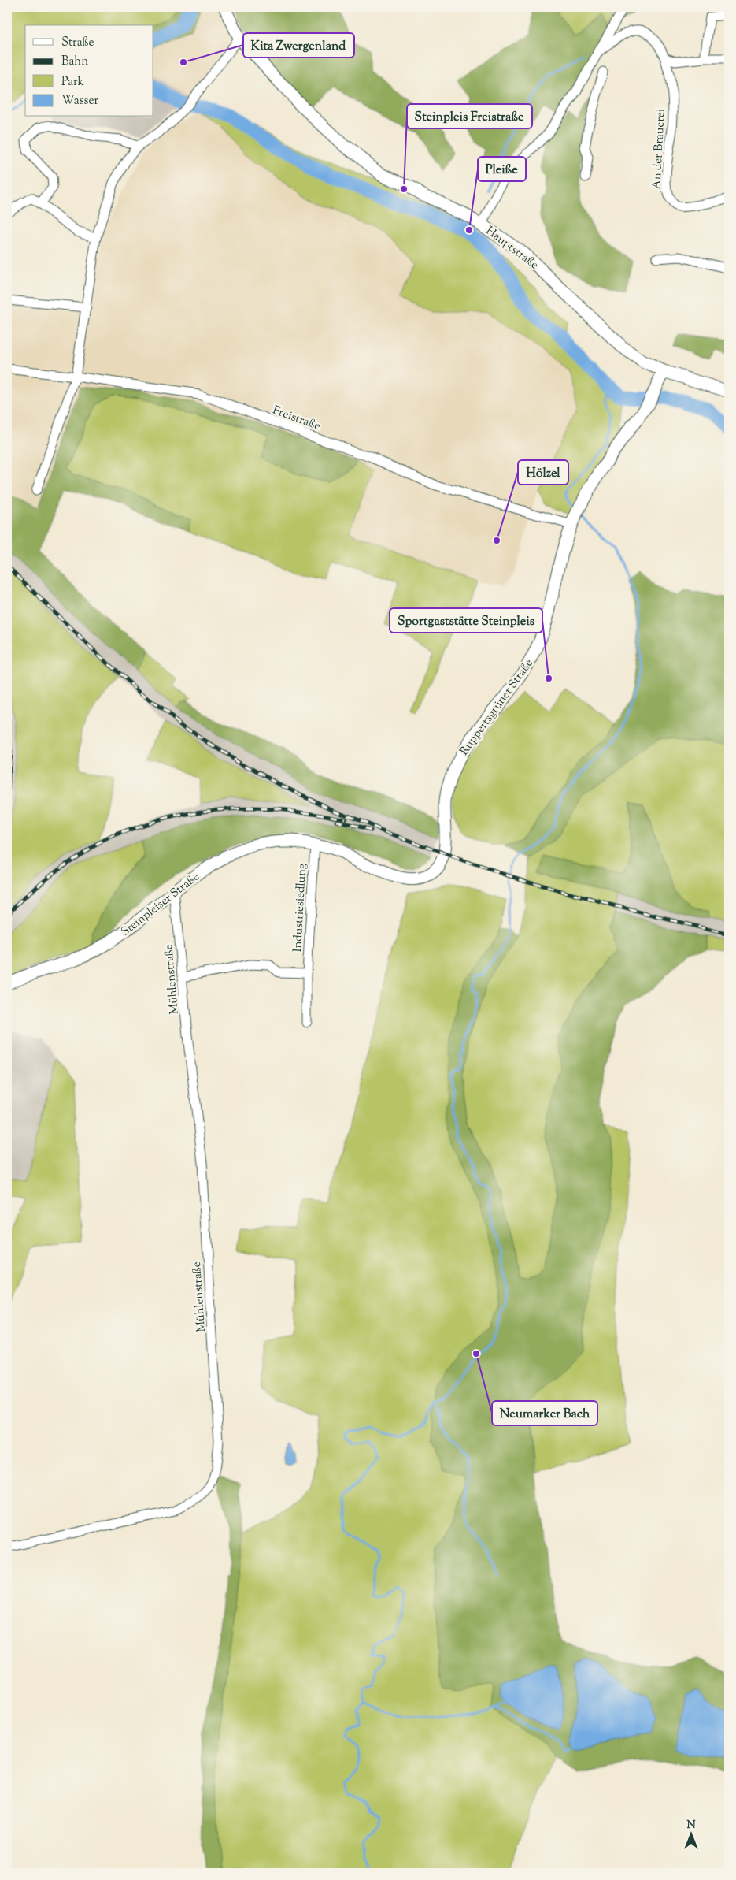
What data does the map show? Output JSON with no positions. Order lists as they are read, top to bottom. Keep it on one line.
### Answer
{"streets":{"street":["An der Brauerei","Hauptstraße","Freistraße","Ruppertsgrüner Straße","Steinpleiser Straße","Industriesiedlung","Mühlenstraße"]},"crossings":[["An der Brauerei","Hauptstraße"],["Hauptstraße","Ruppertsgrüner Straße"],["Freistraße","Ruppertsgrüner Straße"],["Ruppertsgrüner Straße","Steinpleiser Straße"],["Steinpleiser Straße","Industriesiedlung"],["Steinpleiser Straße","Mühlenstraße"]],"places":["Kita Zwergenland","Steinpleis Freistraße","Pleiße","Hölzel","Sportgaststätte Steinpleis","Neumarker Bach"],"legend":["Straße","Bahn","Park","Wasser"],"north":"top"}
